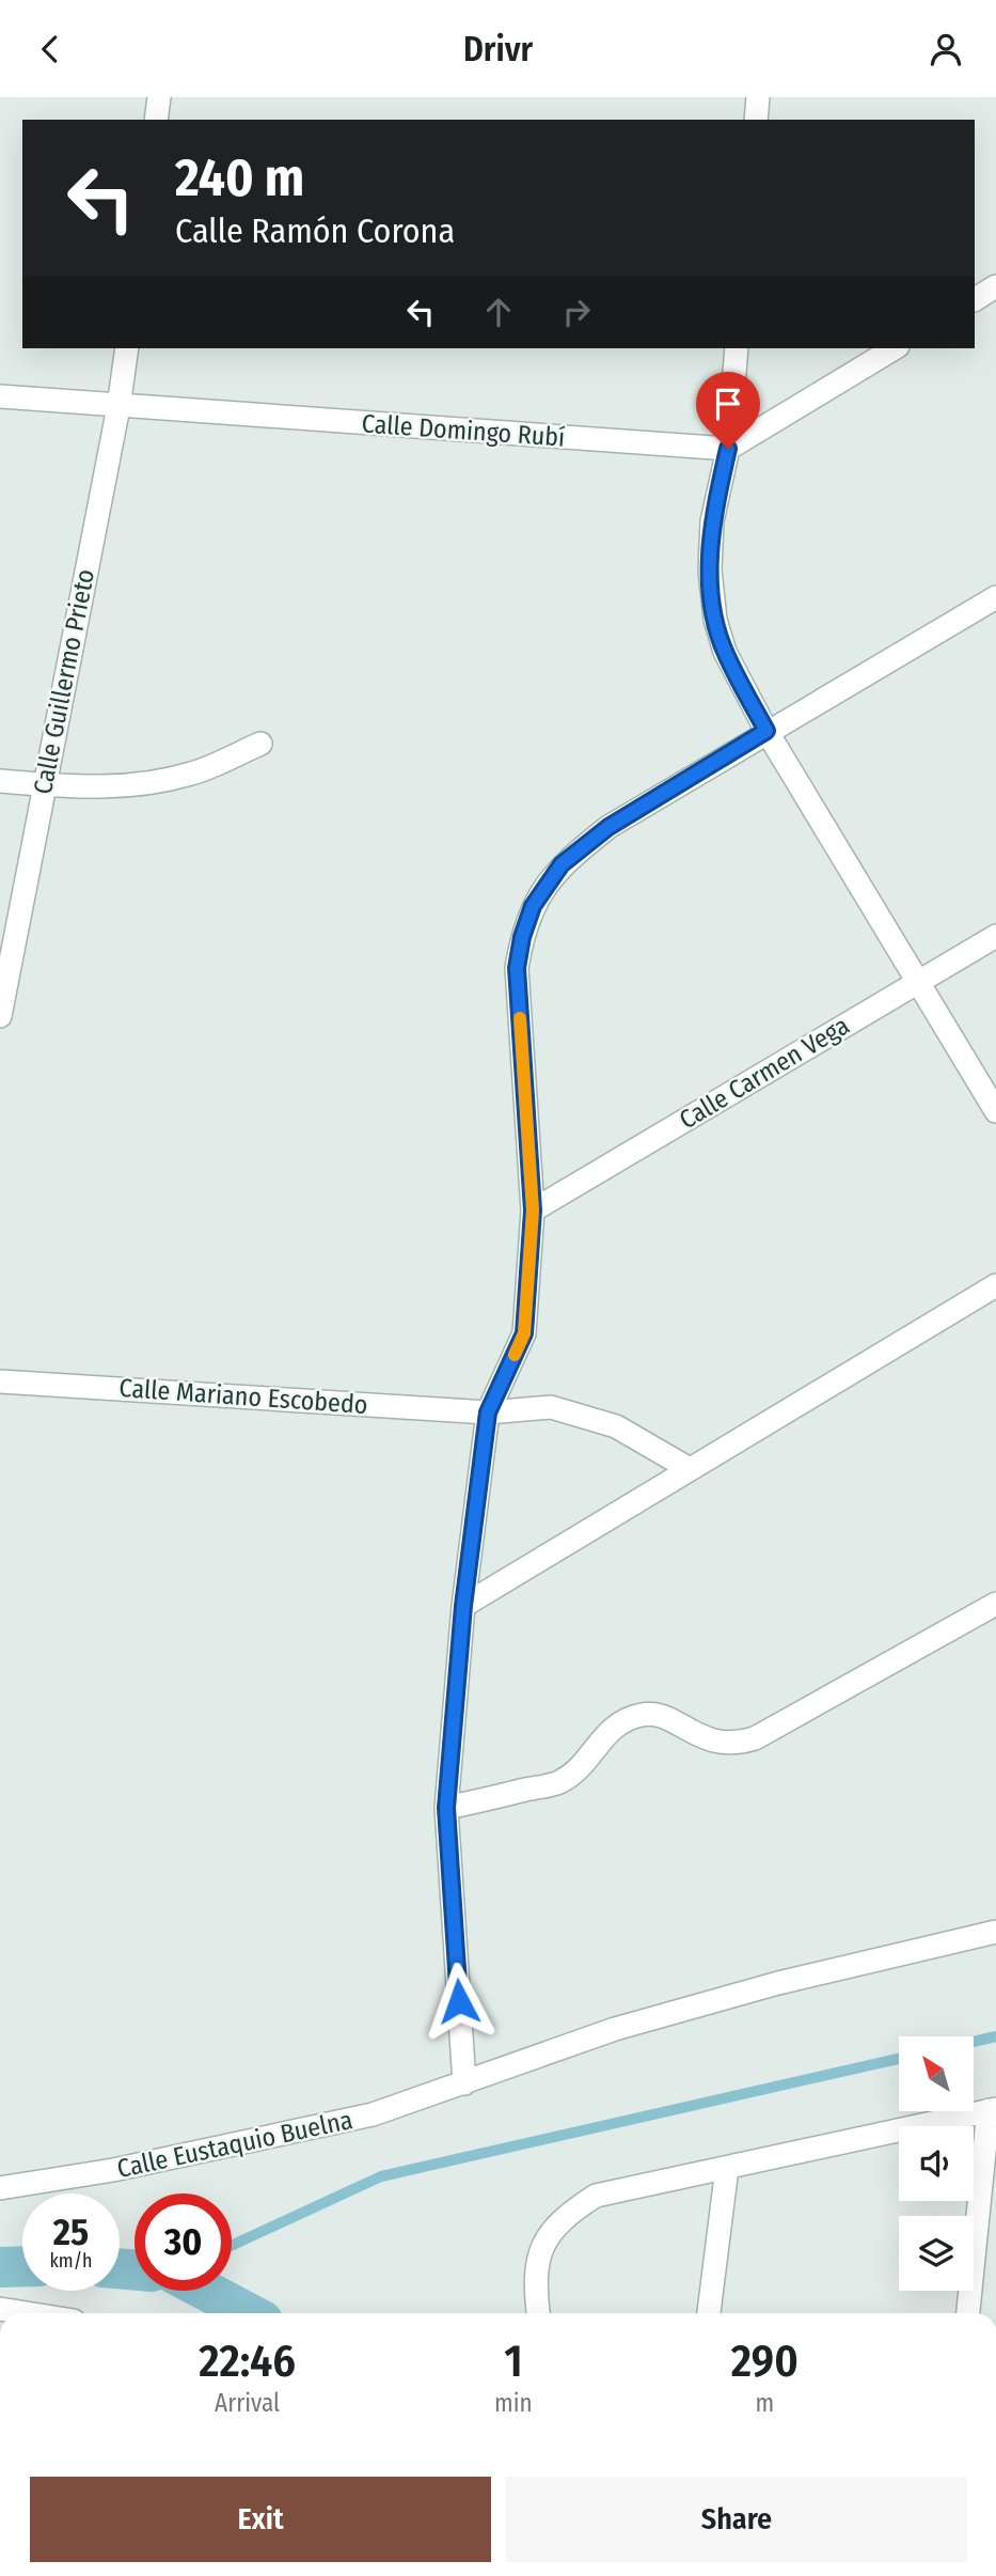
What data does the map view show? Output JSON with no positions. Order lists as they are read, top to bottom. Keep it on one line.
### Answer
{"streets":{"street":["Calle Domingo Rubí","Calle Guillermo Prieto","Calle Carmen Vega","Calle Mariano Escobedo","Calle Eustaquio Buelna"]},"crossings":[["Calle Domingo Rubí","Calle Guillermo Prieto"]],"north":"top left","page":{"header":"Drivr","turn":["240 m","Calle Ramón Corona"],"speed":"25 km/h","limit":"30","eta":["22:46","Arrival","1","min","290","m"],"buttons":["Exit","Share"]}}
